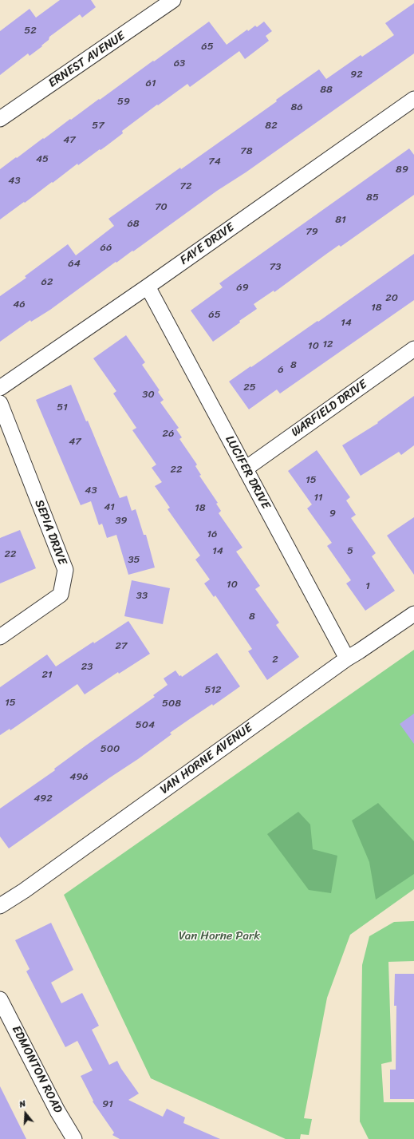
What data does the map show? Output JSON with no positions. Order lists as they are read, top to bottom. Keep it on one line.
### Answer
{"streets":{"street":["ERNEST AVENUE","FAYE DRIVE","WARFIELD DRIVE","LUCIFER DRIVE","SEPIA DRIVE","VAN HORNE AVENUE","EDMONTON ROAD"]},"crossings":[["FAYE DRIVE","LUCIFER DRIVE"],["WARFIELD DRIVE","LUCIFER DRIVE"],["LUCIFER DRIVE","VAN HORNE AVENUE"]],"parks":["Van Horne Park"],"house_numbers":["52","65","63","92","61","88","59","86","57","82","47","78","45","74","89","43","72","85","70","81","68","79","66","64","73","62","69","20","46","18","65","14","12","10","8","6","25","30","51","26","47","22","15","43","11","41","18","9","39","16","14","5","22","35","10","1","33","8","27","2","23","21","512","15","508","504","500","496","492","91"],"north":"top"}
